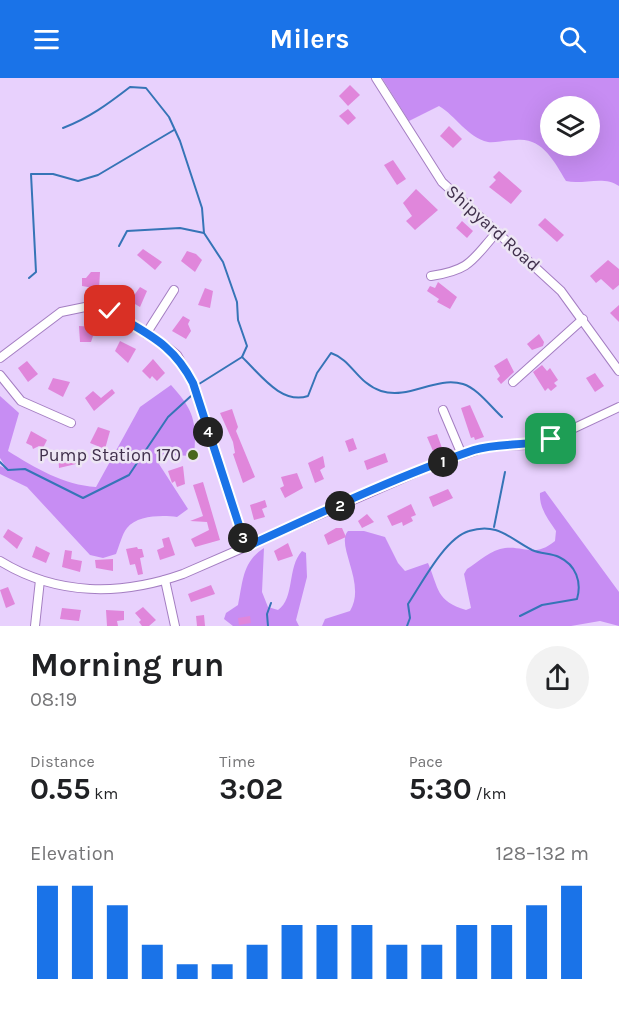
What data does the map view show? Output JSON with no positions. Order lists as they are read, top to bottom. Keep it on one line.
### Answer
{"streets":{"street":["Shipyard Road"]},"places":["Pump Station 170"],"page":{"header":"Milers","pins":["4","1","2","3"],"heading":["Morning run","08:19"],"stats":[["Distance","0.55 km"],["Time","3:02"],["Pace","5:30 /km"]],"chart":["Elevation","128–132 m"]}}
